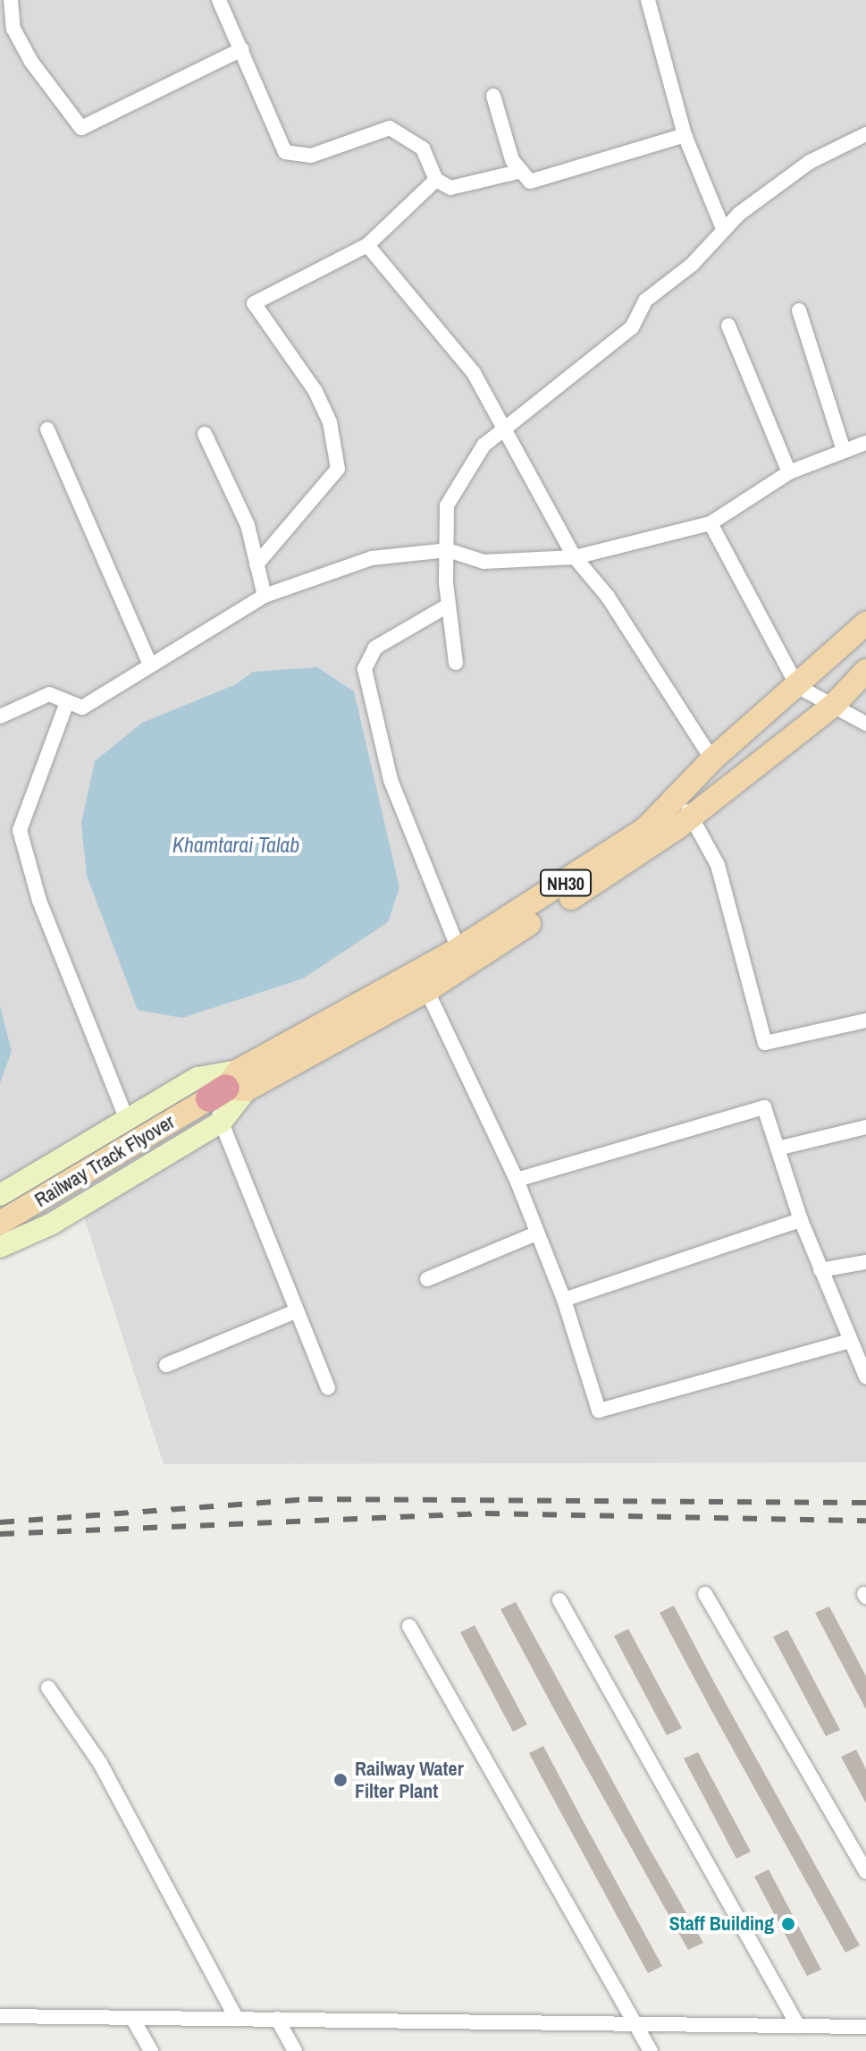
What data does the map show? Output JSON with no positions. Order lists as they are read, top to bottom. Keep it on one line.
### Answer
{"streets":{"main road":["NH30","Railway Track Flyover"]},"crossings":[["NH30","Railway Track Flyover"]],"water":["Khamtarai Talab"],"places":["Railway Water Filter Plant","Staff Building"]}
